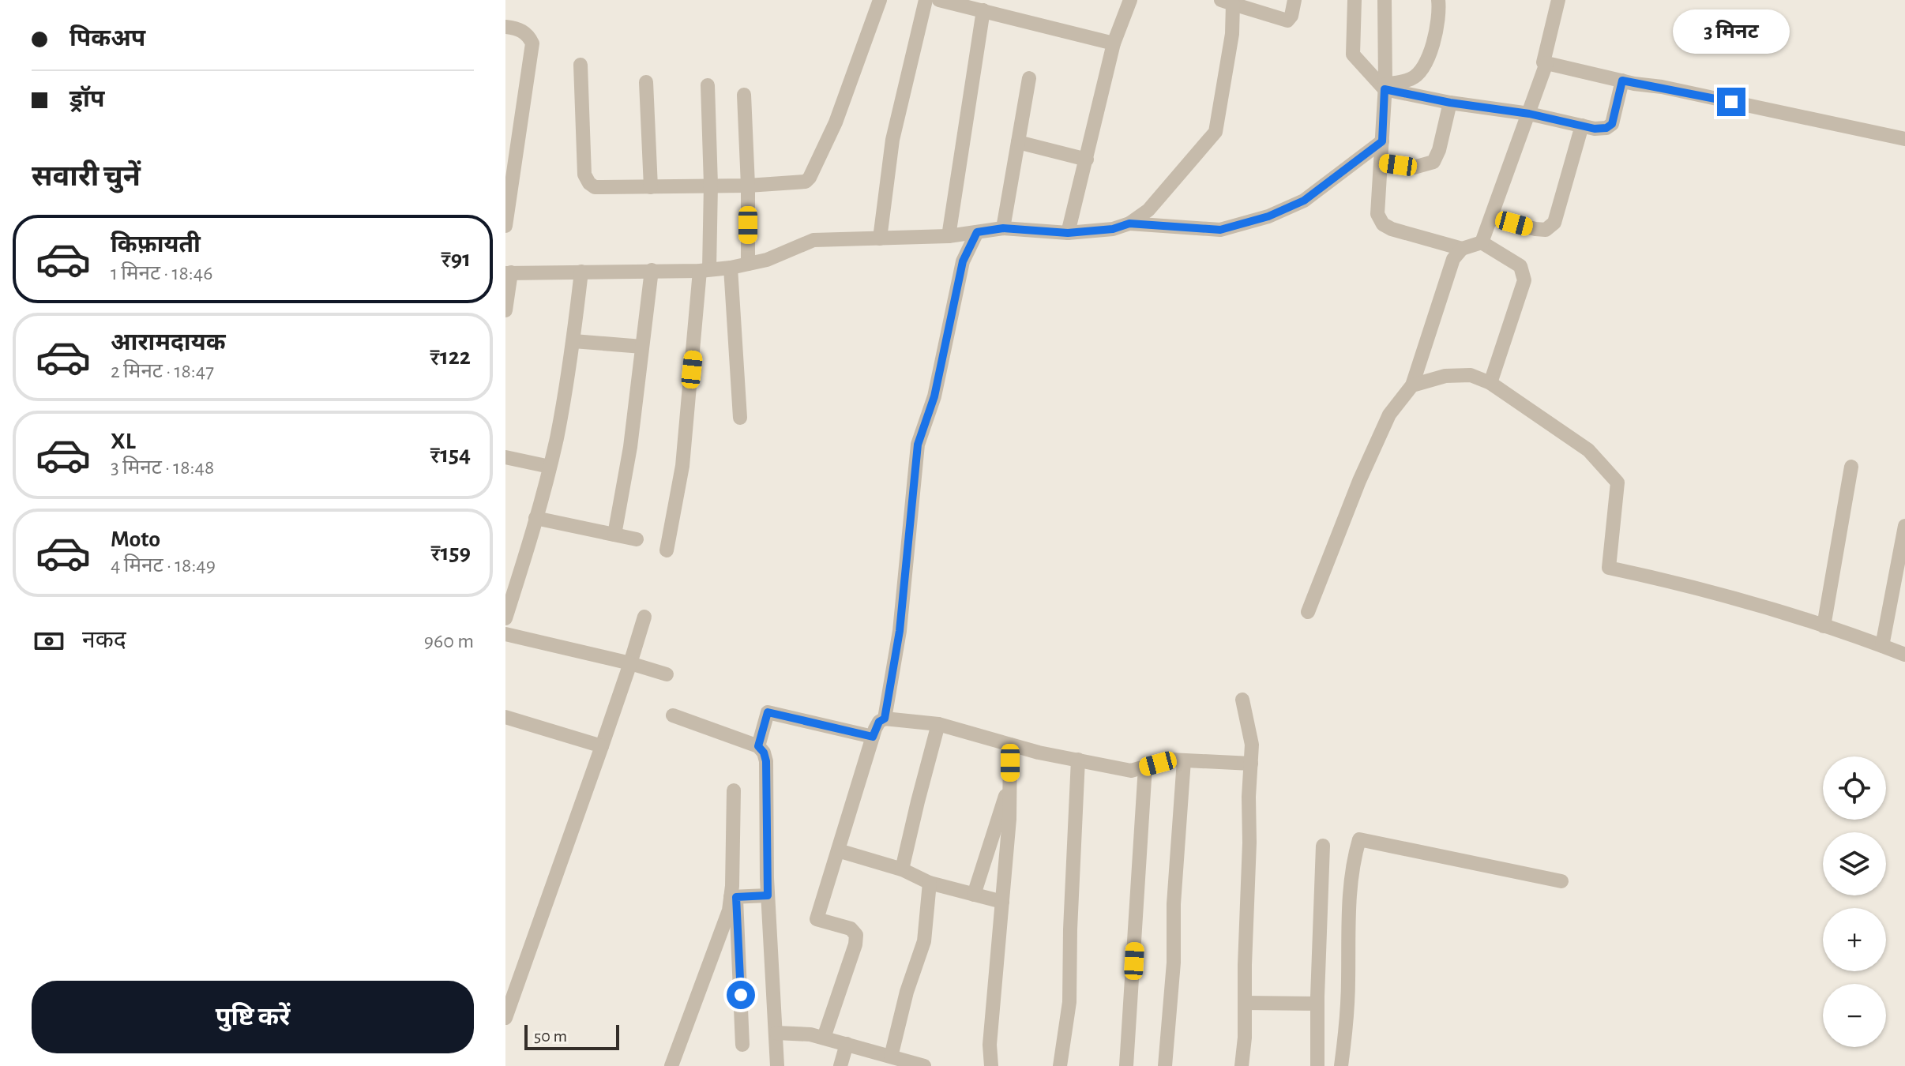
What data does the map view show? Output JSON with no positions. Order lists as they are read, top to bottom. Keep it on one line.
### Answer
{"scale_bar":"50 m","page":{"banner":["पिकअप","ड्रॉप"],"bubble":"3 मिनट","heading":"सवारी चुनें","list":[{"name":"किफ़ायती","note":"1 मिनट · 18:46","value":"₹91"},{"name":"आरामदायक","note":"2 मिनट · 18:47","value":"₹122"},{"name":"XL","note":"3 मिनट · 18:48","value":"₹154"},{"name":"Moto","note":"4 मिनट · 18:49","value":"₹159"}],"pay":["नकद","960 m"],"map_buttons":["+","−"],"buttons":"पुष्टि करें","scale":"50 m"}}
